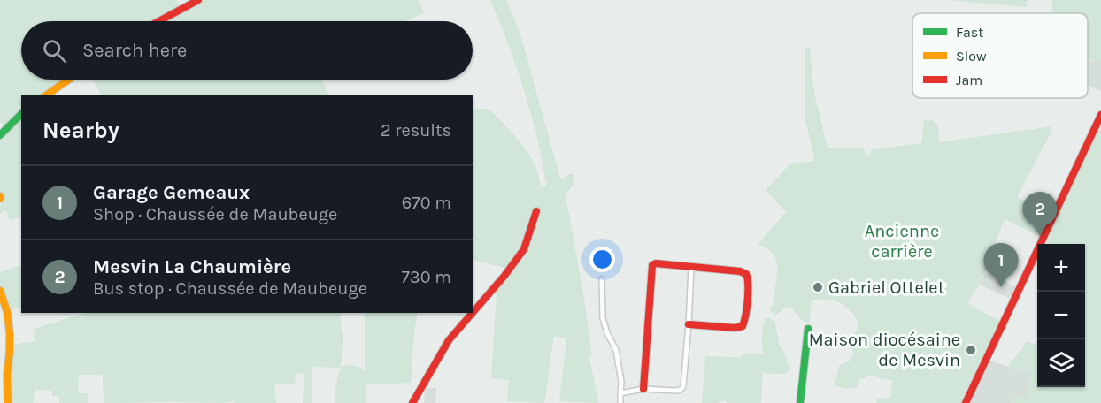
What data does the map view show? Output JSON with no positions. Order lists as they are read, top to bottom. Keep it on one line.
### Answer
{"parks":["Ancienne carrière"],"places":["Gabriel Ottelet","Maison diocésaine de Mesvin"],"legend":["Fast","Slow","Jam"],"page":{"search":"Search here","heading":["Nearby","2 results"],"list":[{"mark":"1","name":"Garage Gemeaux","note":"Shop · Chaussée de Maubeuge","value":"670 m"},{"mark":"2","name":"Mesvin La Chaumière","note":"Bus stop · Chaussée de Maubeuge","value":"730 m"}],"pins":["2","1"],"map_buttons":["+","−"]}}
